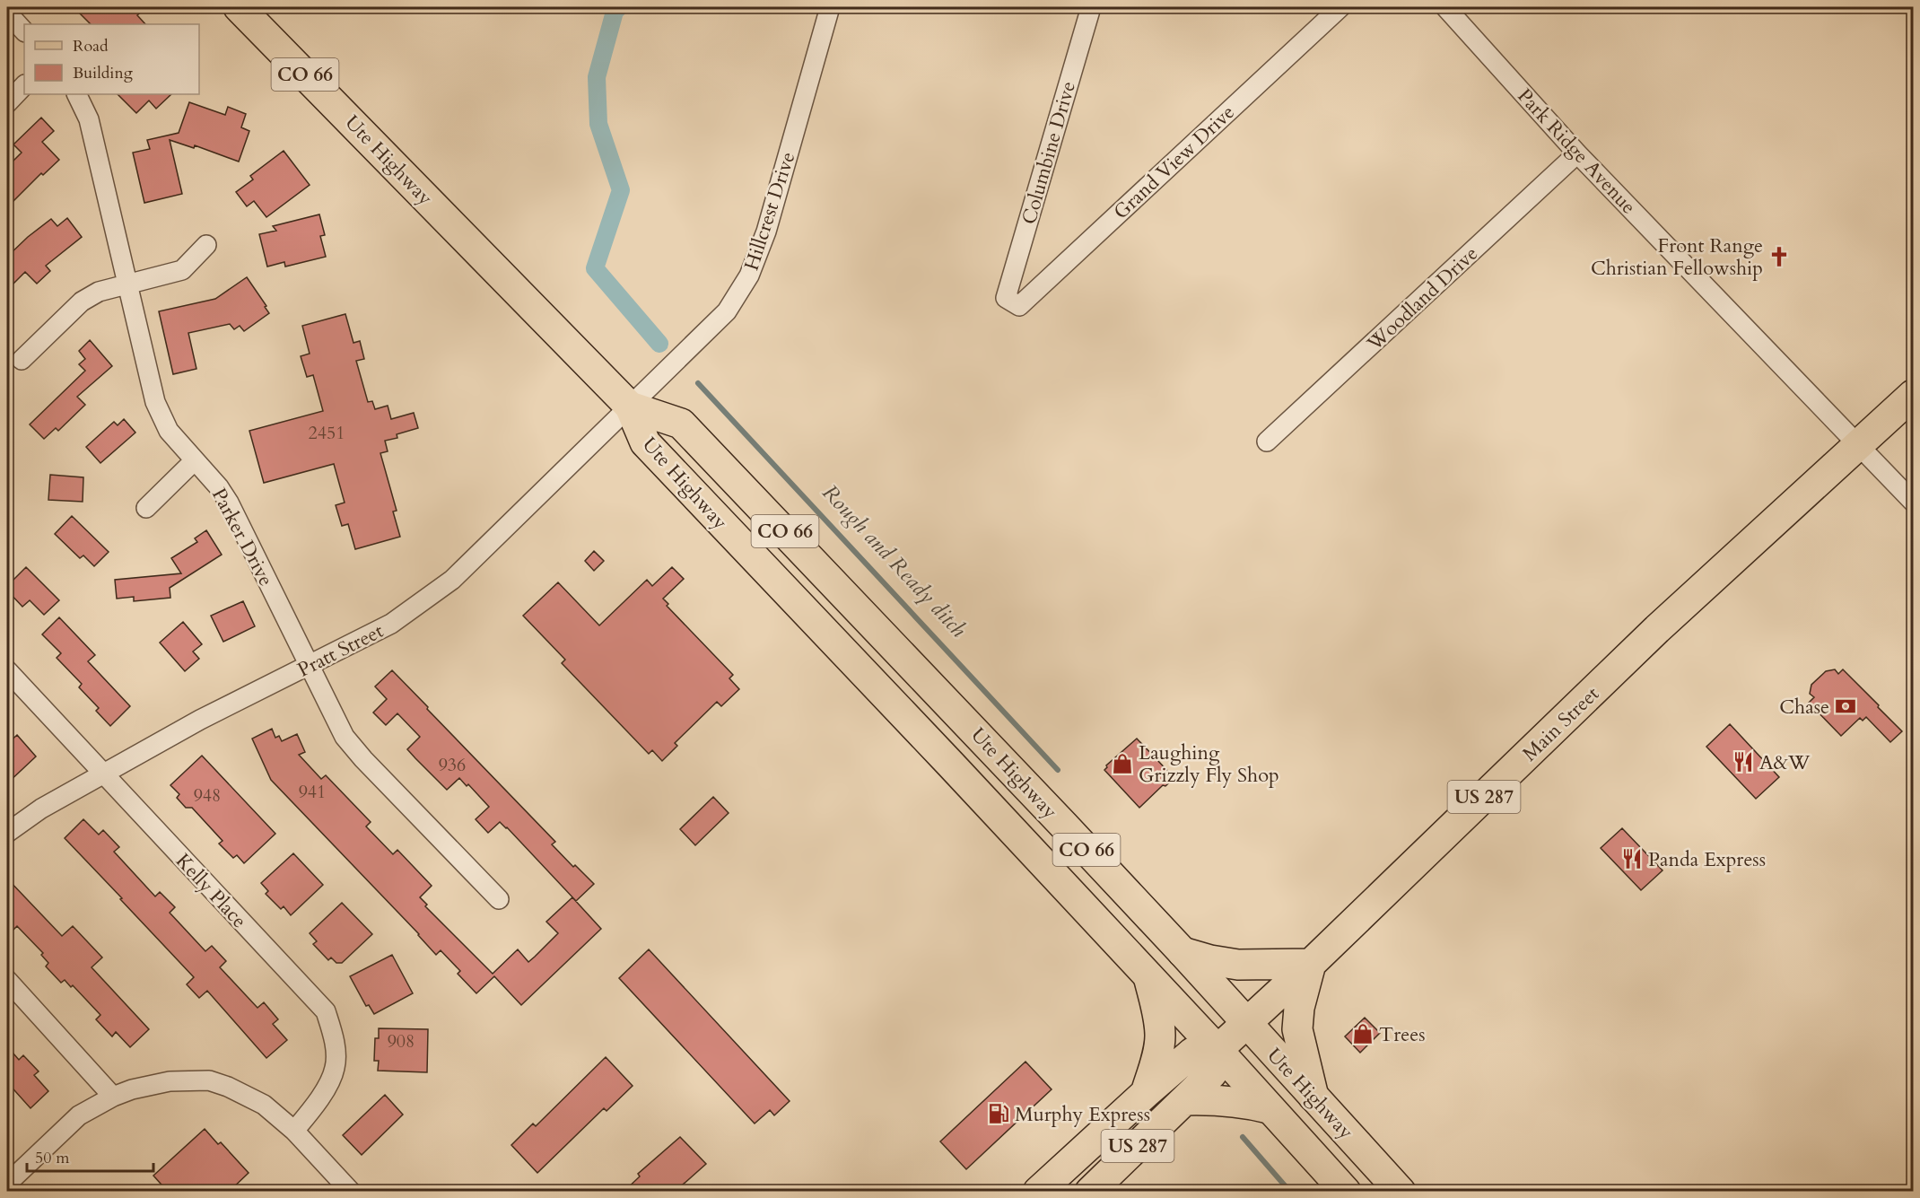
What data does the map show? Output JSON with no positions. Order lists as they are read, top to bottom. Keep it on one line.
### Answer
{"streets":{"main road":["CO 66","Ute Highway","Main Street","US 287"],"street":["Park Ridge Avenue","Columbine Drive","Grand View Drive","Hillcrest Drive","Woodland Drive","Parker Drive","Pratt Street","Kelly Place"]},"crossings":[["Park Ridge Avenue","Woodland Drive"],["Park Ridge Avenue","Main Street"],["Park Ridge Avenue","US 287"],["Columbine Drive","Grand View Drive"],["Ute Highway","Hillcrest Drive"],["Ute Highway","Pratt Street"],["Ute Highway","Main Street"],["Ute Highway","US 287"],["Hillcrest Drive","Pratt Street"],["Parker Drive","Pratt Street"],["Pratt Street","Kelly Place"],["Main Street","US 287"]],"water":["Rough and Ready ditch"],"places":{"church":["Front Range Christian Fellowship"],"bank":["Chase"],"restaurant":["A&W","Panda Express"],"shop":["Laughing Grizzly Fly Shop","Trees"],"fuel station":["Murphy Express"]},"house_numbers":["2451","936","941","948","908"],"legend":["Road","Building"],"scale_bar":"50 m"}
